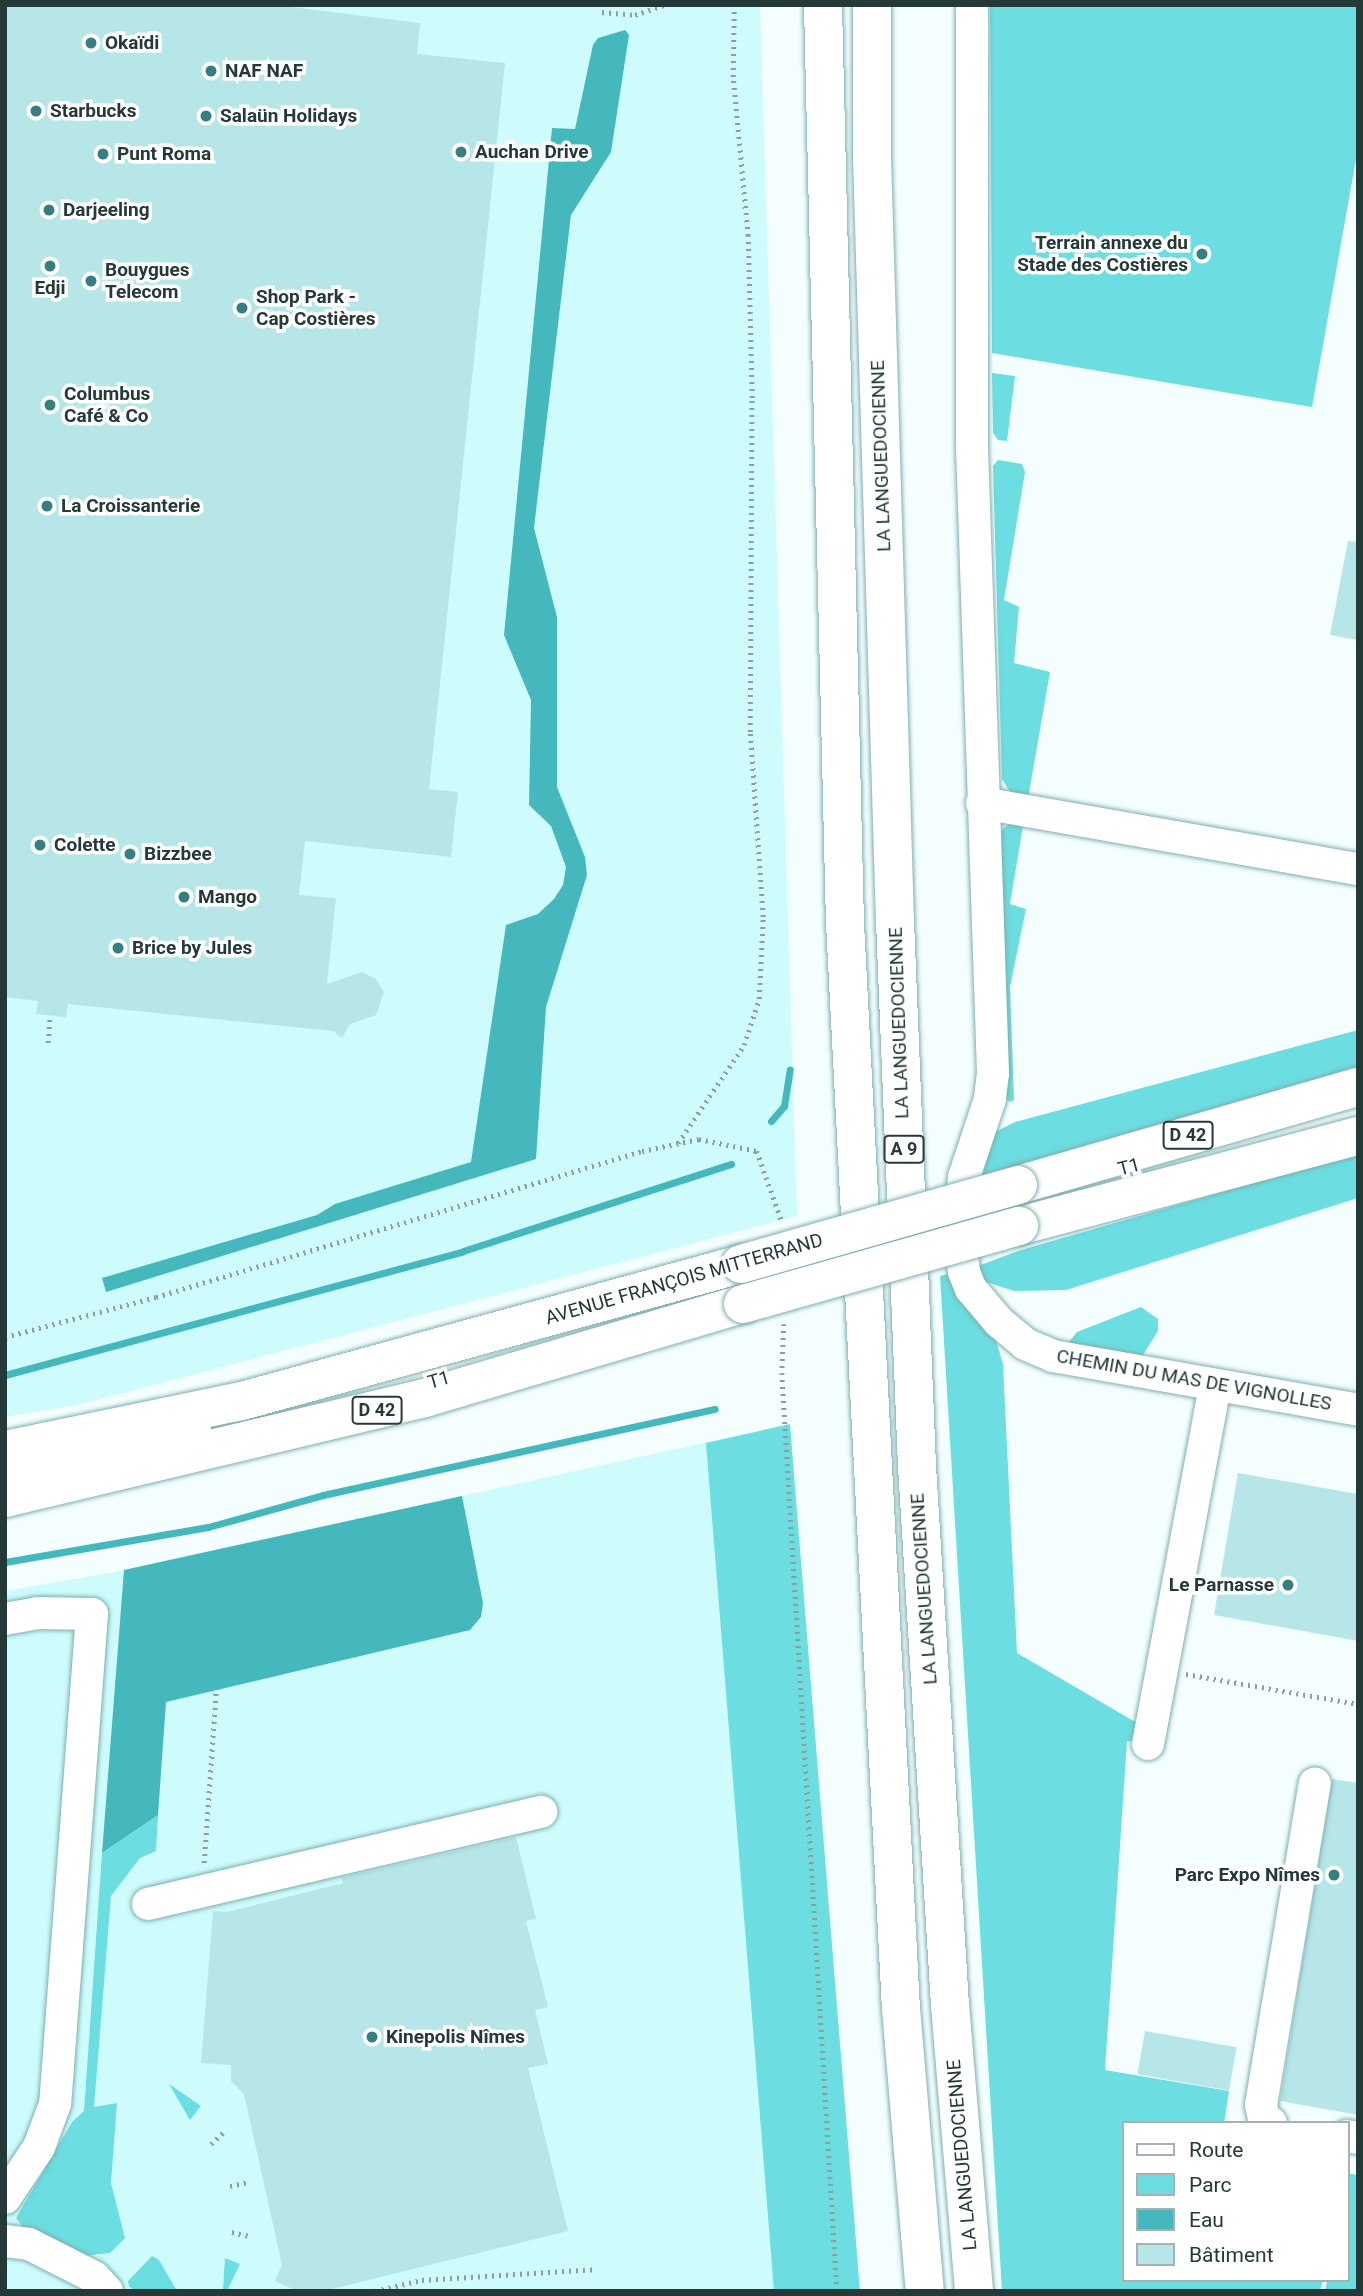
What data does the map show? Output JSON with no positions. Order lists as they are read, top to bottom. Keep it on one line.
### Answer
{"streets":{"main road":["LA LANGUEDOCIENNE","D 42","A 9","AVENUE FRANÇOIS MITTERRAND"],"street":["T1","CHEMIN DU MAS DE VIGNOLLES"]},"crossings":[["T1","AVENUE FRANÇOIS MITTERRAND"]],"places":["Okaïdi","NAF NAF","Starbucks","Salaün Holidays","Auchan Drive","Punt Roma","Darjeeling","Terrain annexe du Stade des Costières","Edji","Bouygues Telecom","Shop Park - Cap Costières","Columbus Café & Co","La Croissanterie","Colette","Bizzbee","Mango","Brice by Jules","Le Parnasse","Parc Expo Nîmes","Kinepolis Nîmes"],"legend":["Route","Parc","Eau","Bâtiment"]}
